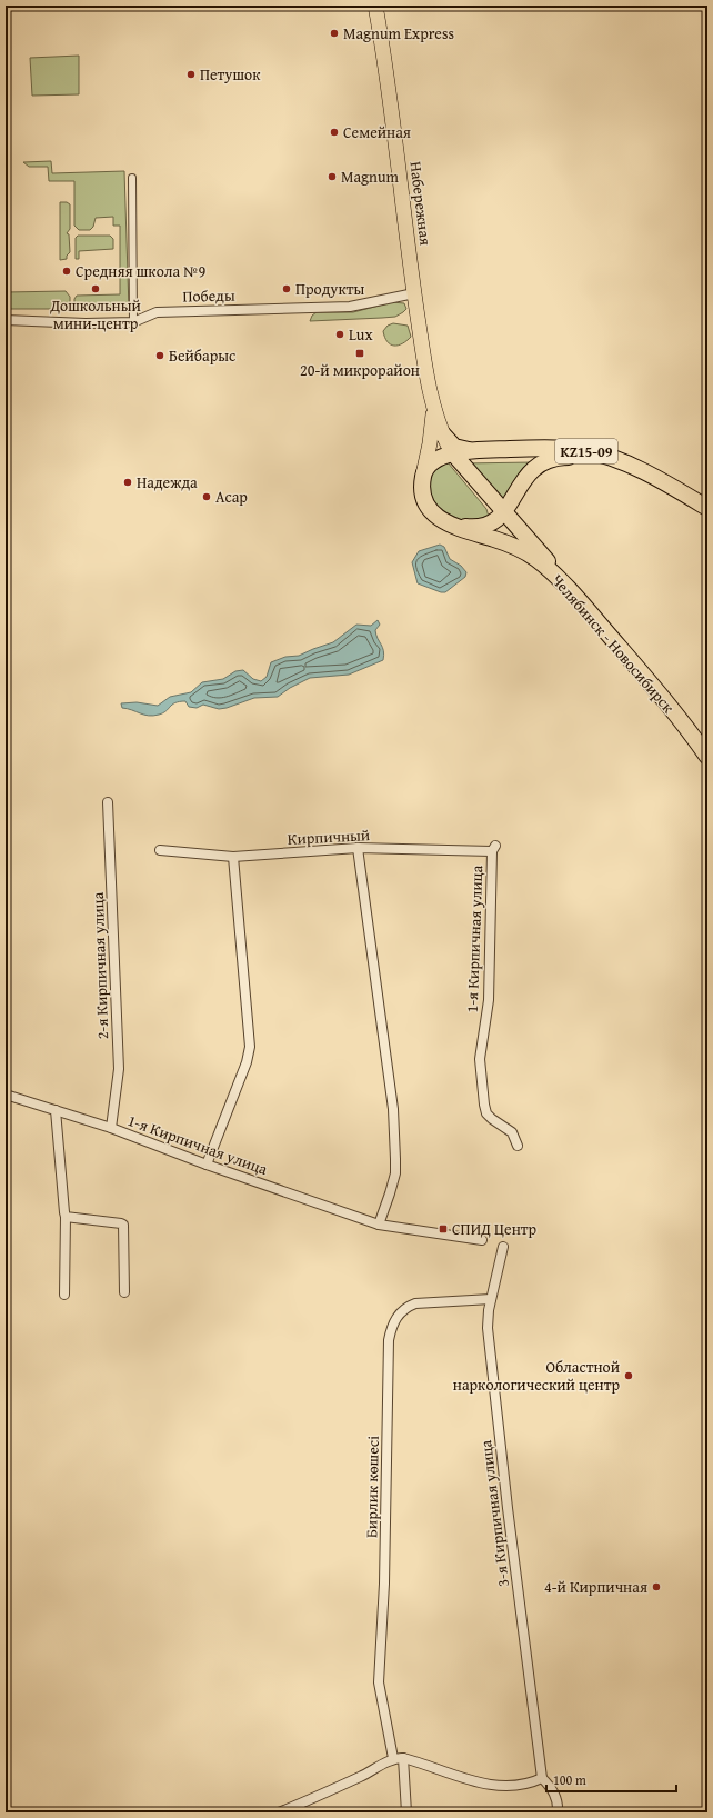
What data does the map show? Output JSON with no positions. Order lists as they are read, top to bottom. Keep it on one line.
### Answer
{"streets":{"highway":["KZ15-09","Челябинск - Новосибирск"],"main road":["Набережная"],"street":["Победы","Кирпичный","1-я Кирпичная улица","2-я Кирпичная улица","Бирлик көшесі","3-я Кирпичная улица"]},"crossings":[["Набережная","Победы"],["Набережная","KZ15-09"],["Набережная","Челябинск - Новосибирск"],["KZ15-09","Челябинск - Новосибирск"],["Кирпичный","1-я Кирпичная улица"],["1-я Кирпичная улица","2-я Кирпичная улица"],["Бирлик көшесі","3-я Кирпичная улица"]],"places":{"other":["Magnum Express","Петушок","Семейная","Magnum","Средняя школа №9","Дошкольный мини-центр","Продукты","Lux","Бейбарыс","Надежда","Асар","Областной наркологический центр","4-й Кирпичная"],"transit":["20-й микрорайон","СПИД Центр"]},"scale_bar":"100 m"}
